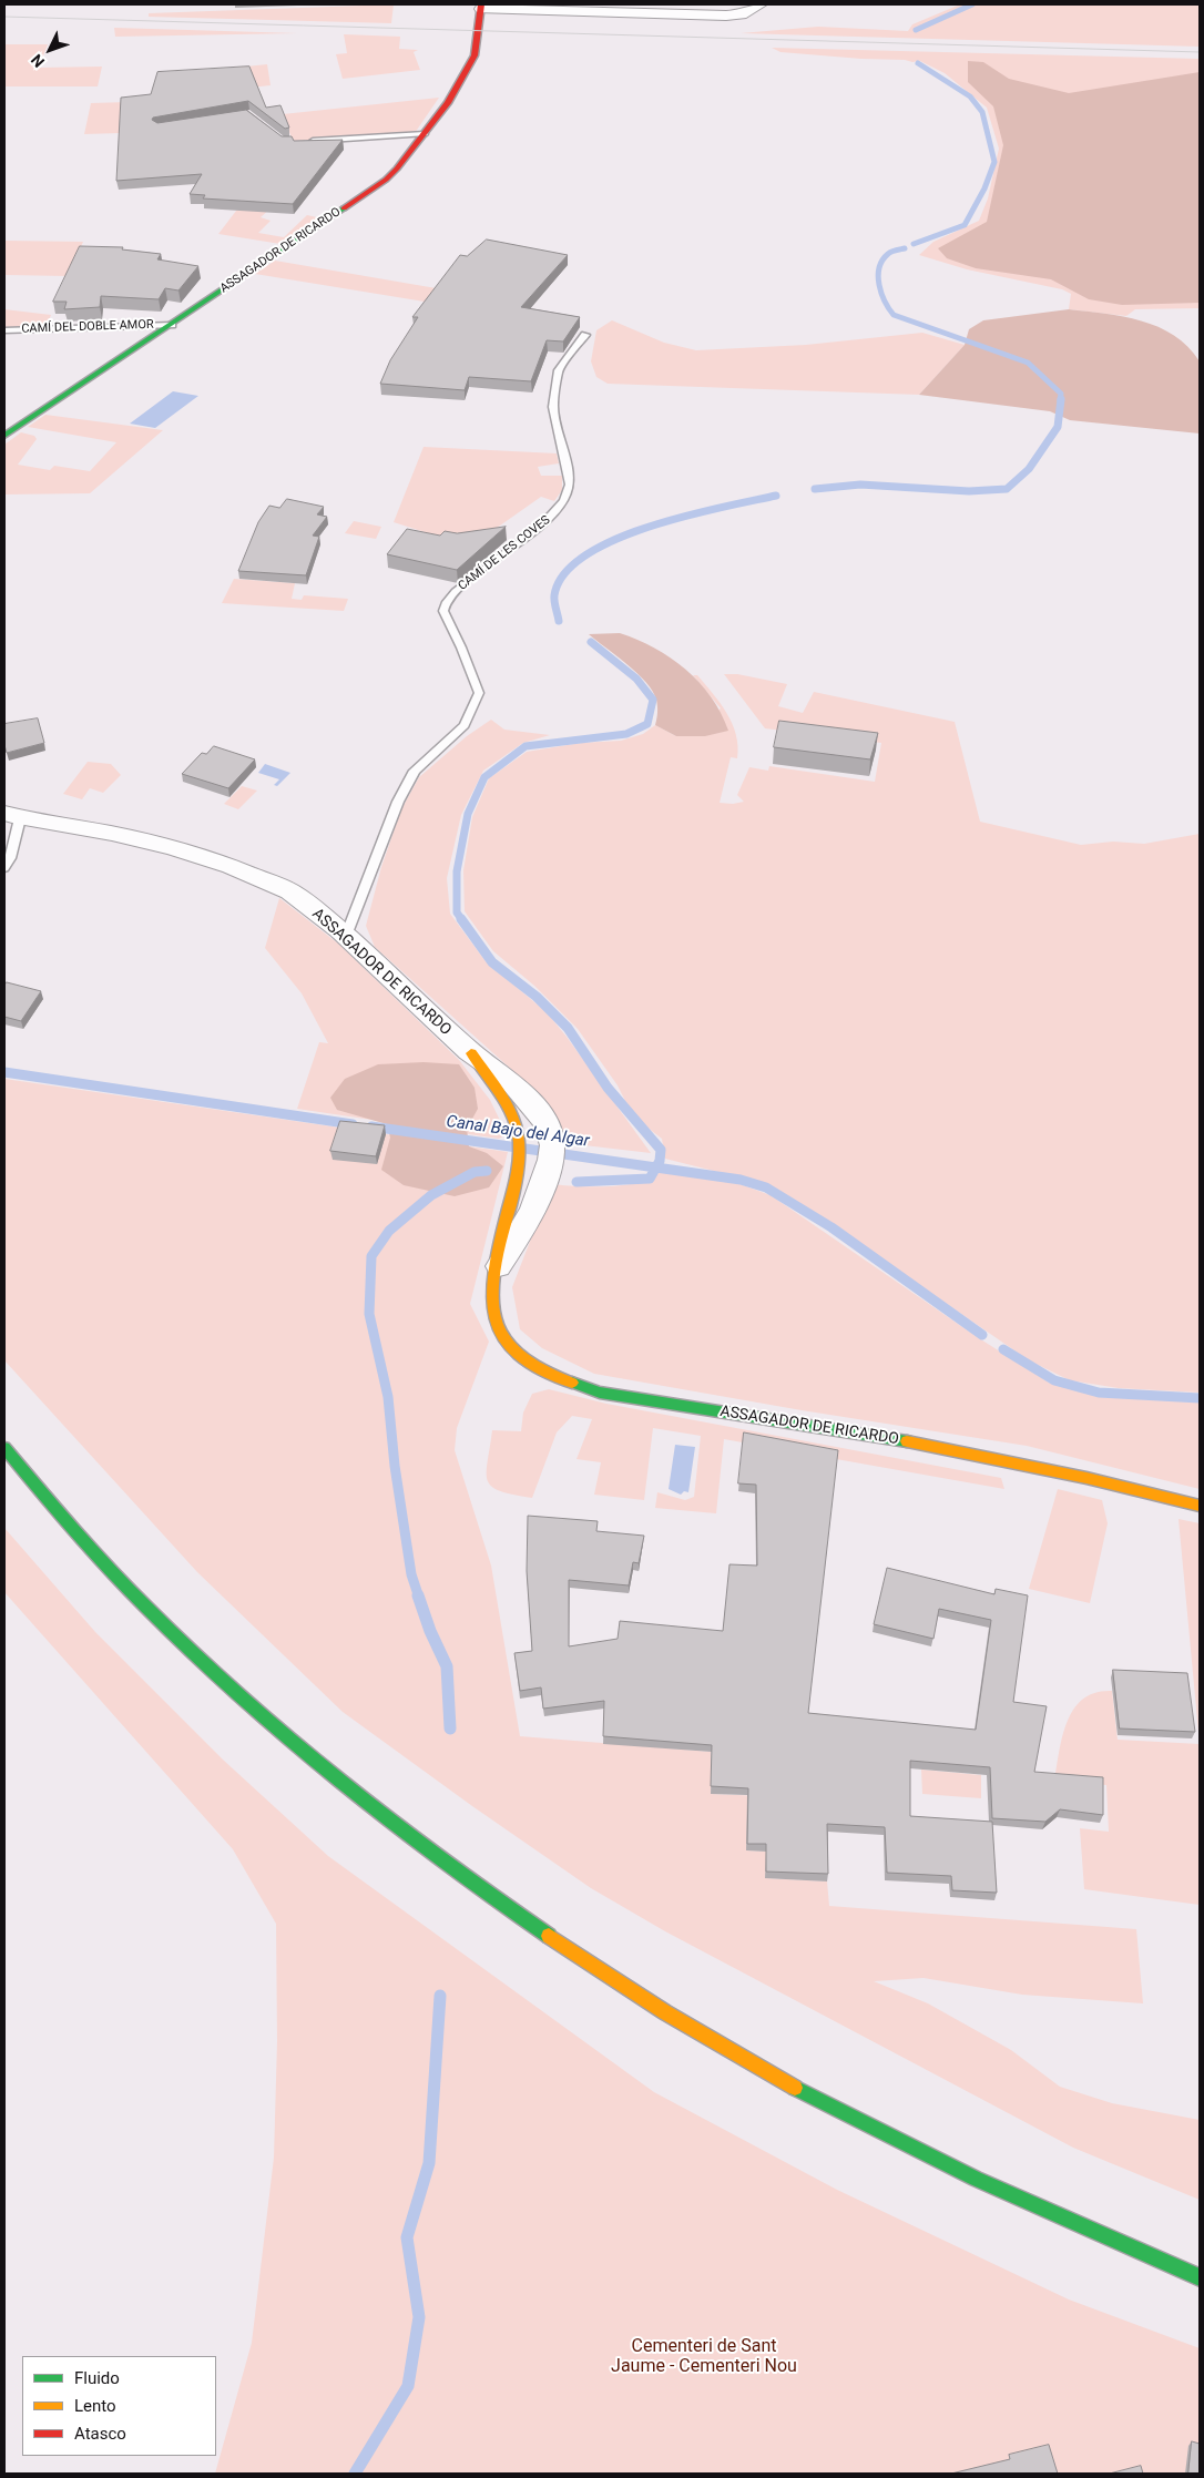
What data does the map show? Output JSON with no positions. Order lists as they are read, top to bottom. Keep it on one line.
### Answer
{"streets":{"main road":["ASSAGADOR DE RICARDO"],"lane":["CAMÍ DEL DOBLE AMOR","CAMÍ DE LES COVES"]},"crossings":[["ASSAGADOR DE RICARDO","CAMÍ DEL DOBLE AMOR"],["ASSAGADOR DE RICARDO","CAMÍ DE LES COVES"]],"water":["Canal Bajo del Algar"],"parks":["Cementeri de Sant Jaume - Cementeri Nou"],"legend":["Fluido","Lento","Atasco"],"north":"bottom left"}
